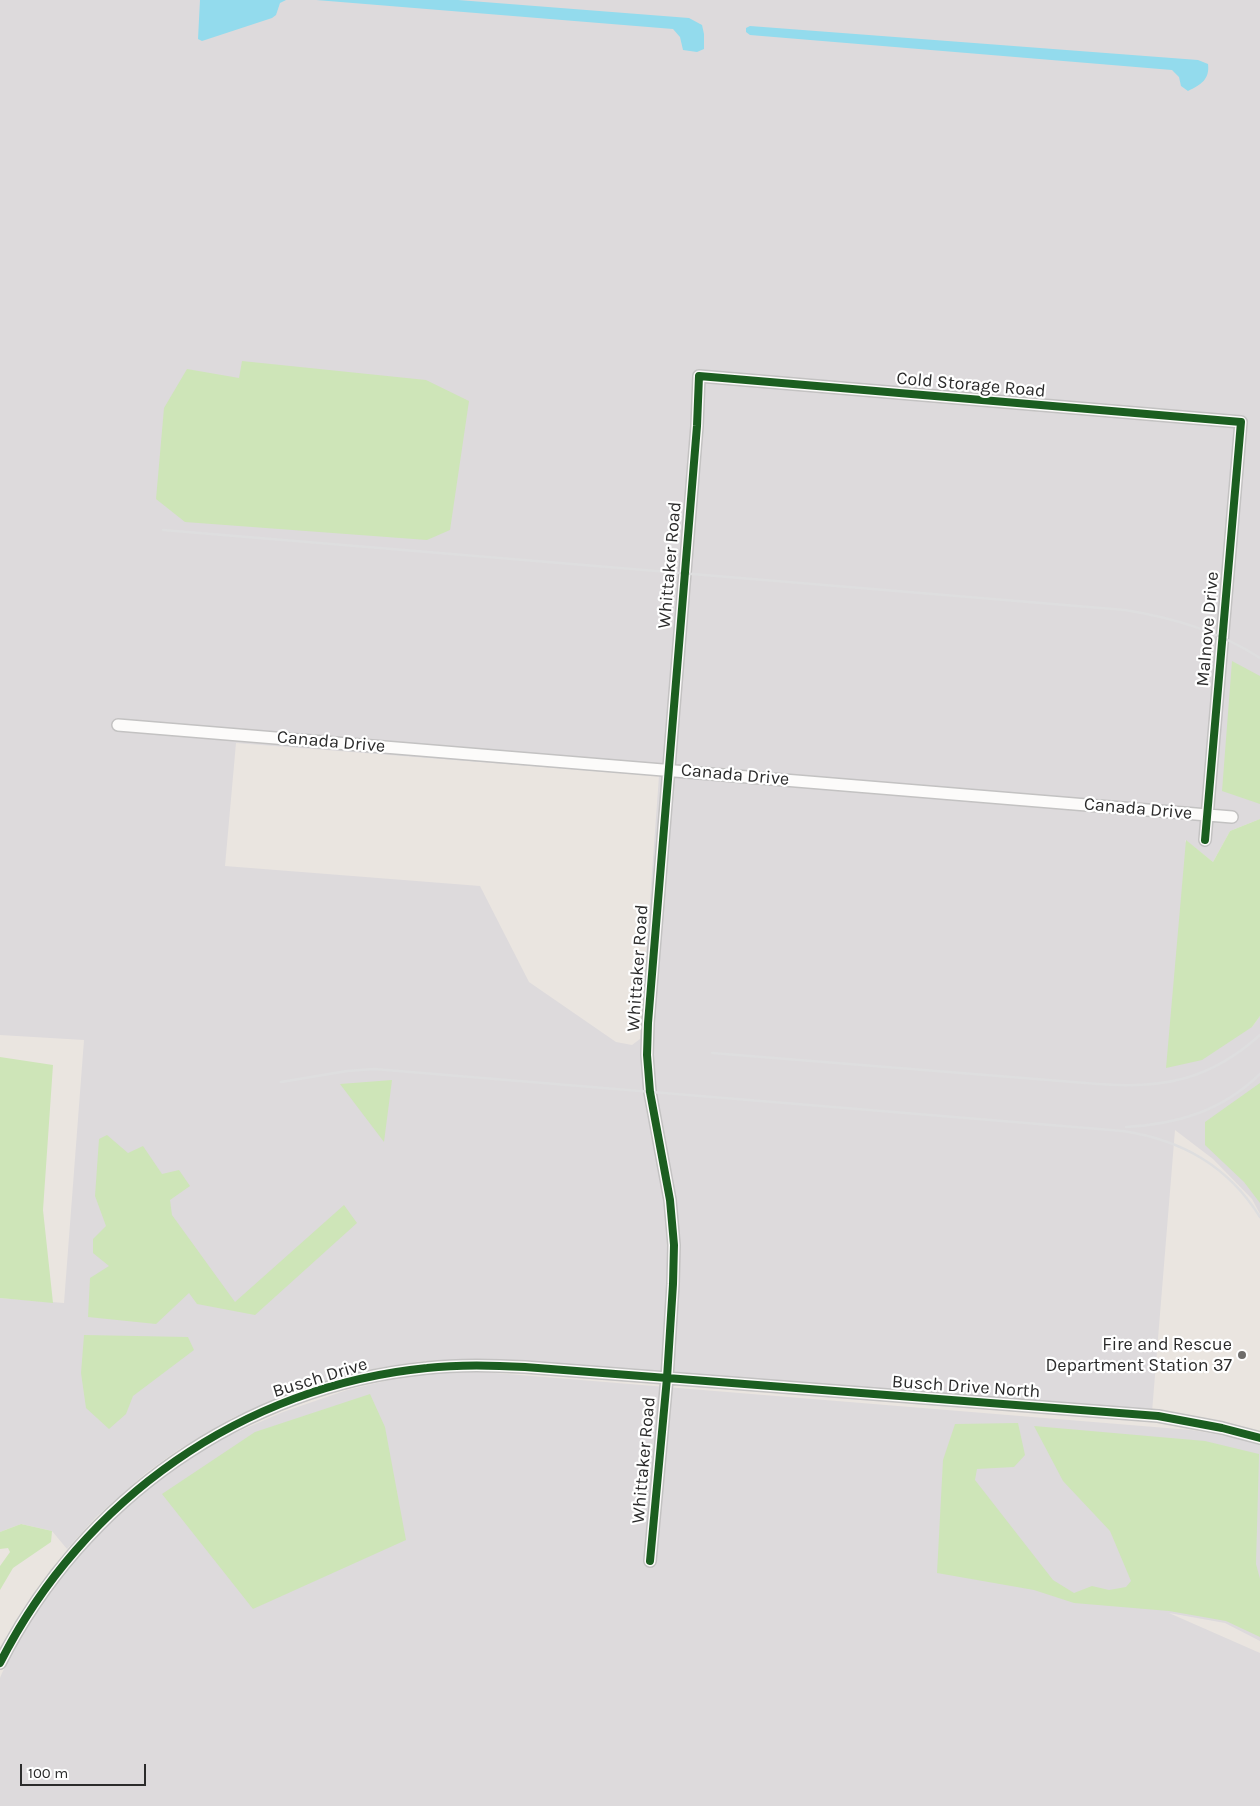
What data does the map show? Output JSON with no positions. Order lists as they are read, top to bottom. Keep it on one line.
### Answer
{"streets":{"street":["Cold Storage Road","Whittaker Road","Malnove Drive","Canada Drive","Busch Drive","Busch Drive North"]},"crossings":[["Cold Storage Road","Whittaker Road"],["Cold Storage Road","Malnove Drive"],["Whittaker Road","Canada Drive"],["Whittaker Road","Busch Drive"],["Whittaker Road","Busch Drive North"],["Malnove Drive","Canada Drive"],["Busch Drive","Busch Drive North"]],"places":["Fire and Rescue Department Station 37"],"scale_bar":"100 m"}
